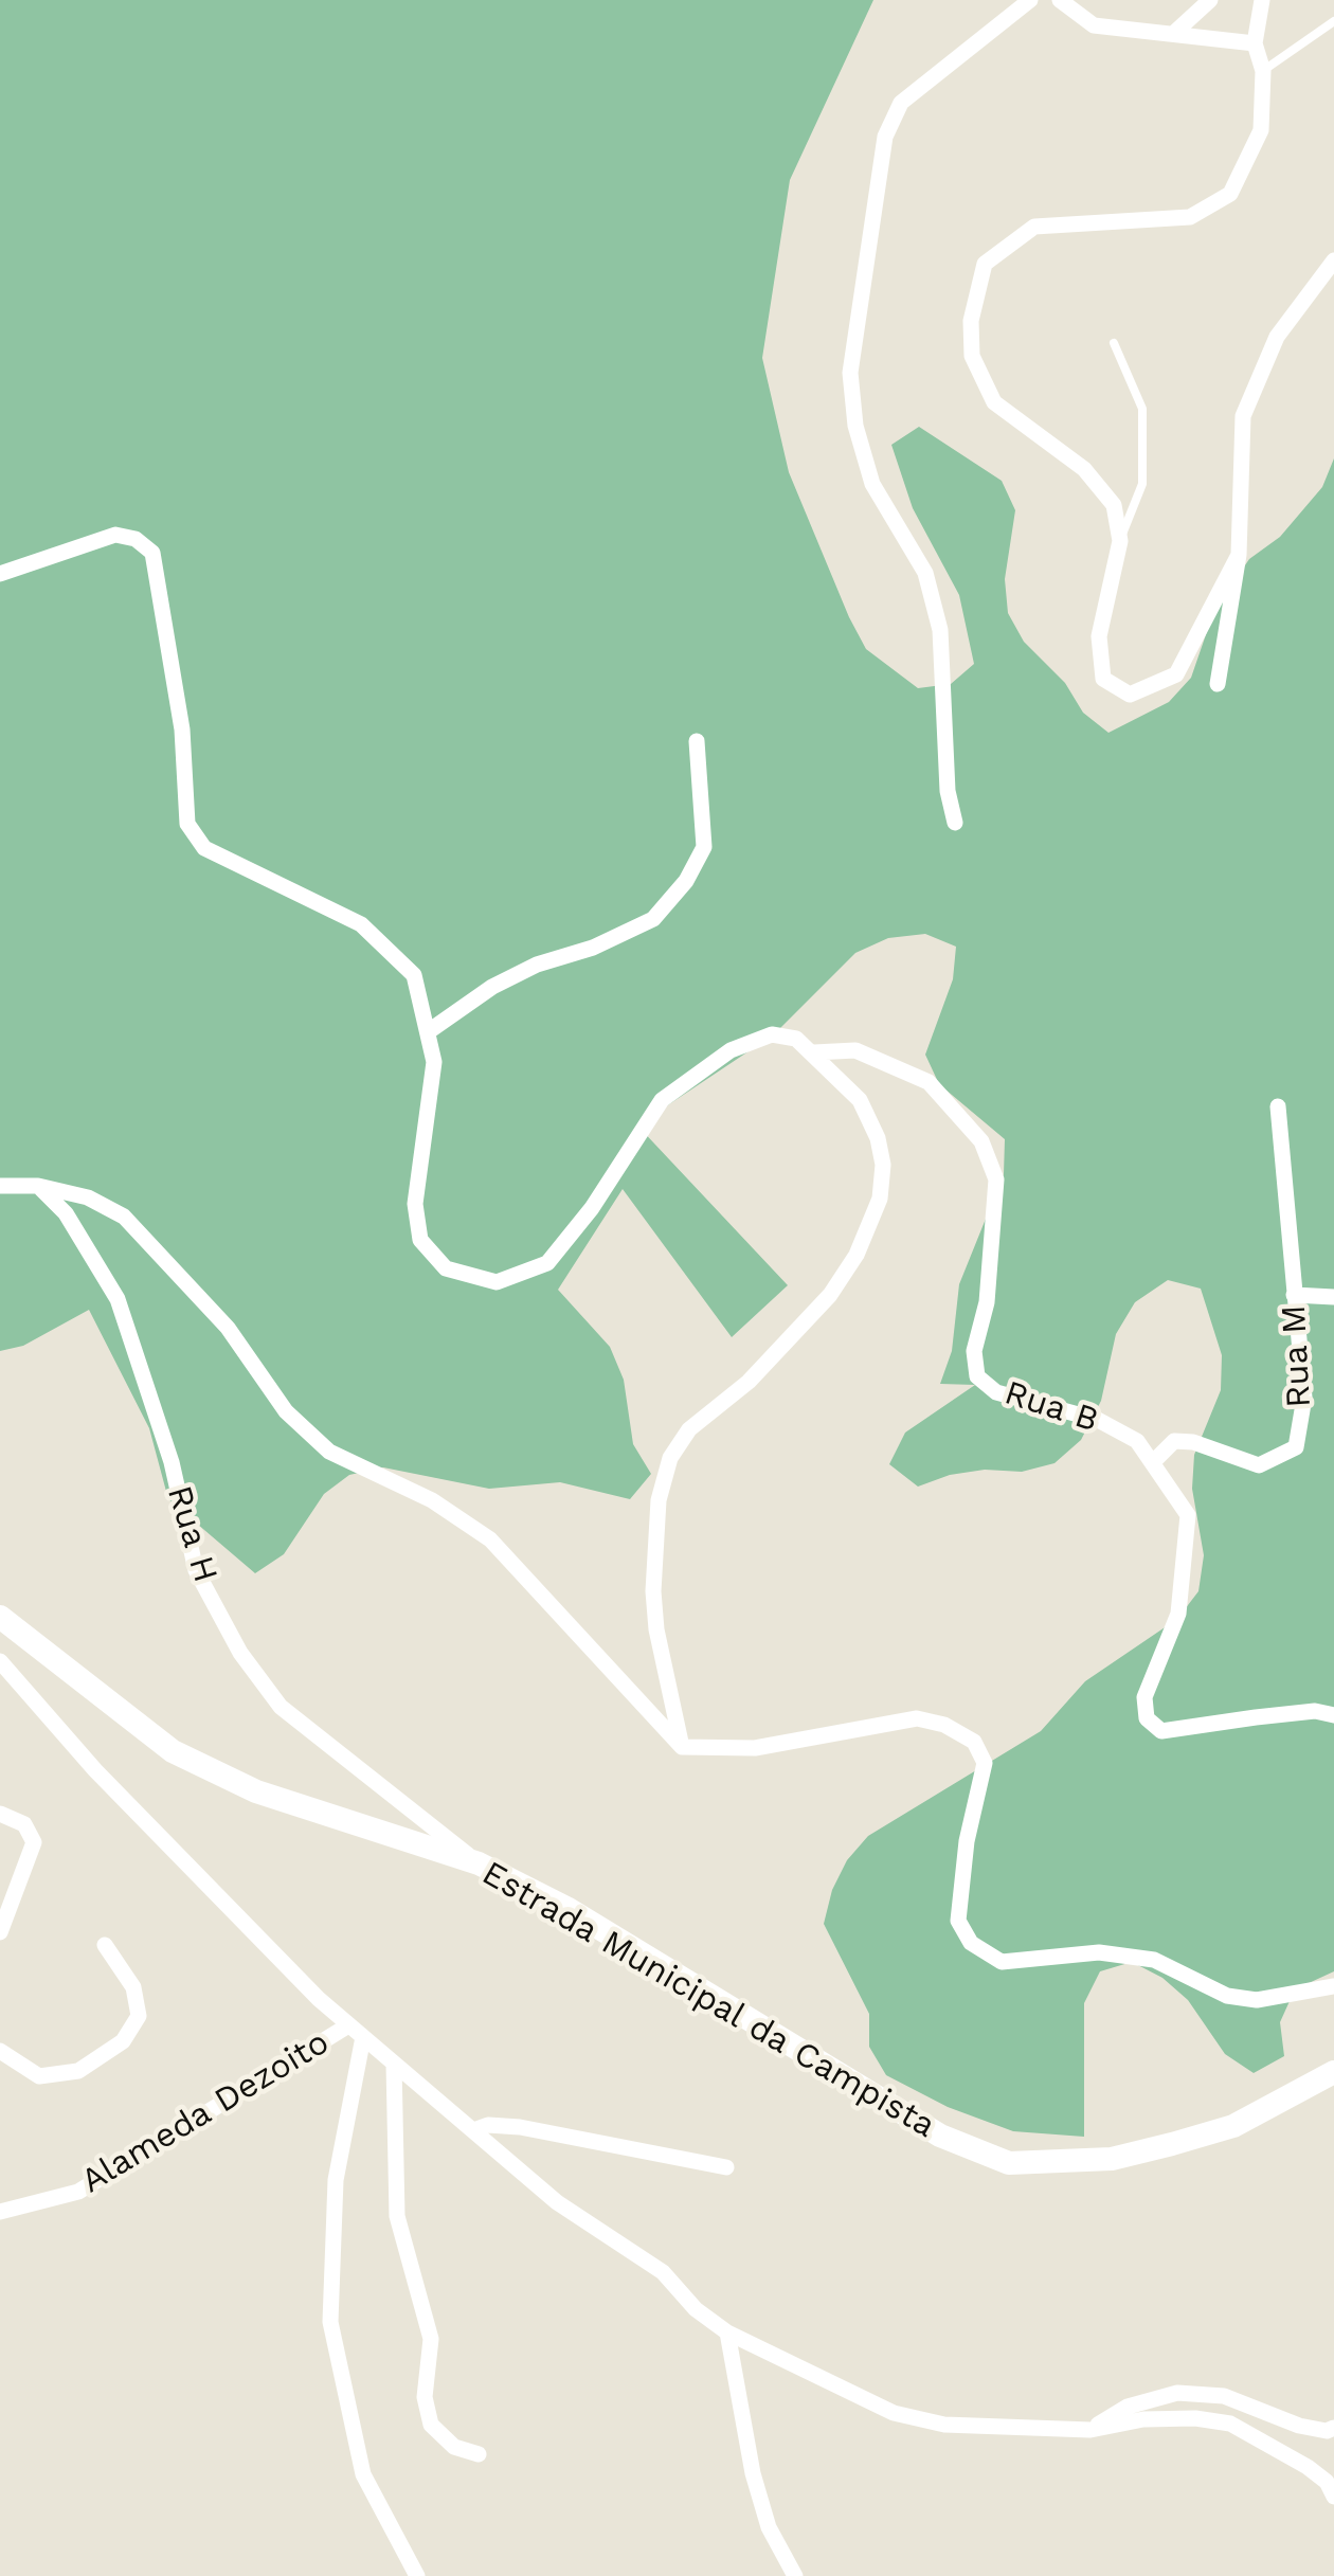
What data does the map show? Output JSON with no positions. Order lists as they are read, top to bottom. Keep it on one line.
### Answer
{"streets":{"main road":["Estrada Municipal da Campista"],"street":["Rua M","Rua B","Rua H","Alameda Dezoito"]},"crossings":[["Rua M","Rua B"],["Rua H","Estrada Municipal da Campista"]]}
